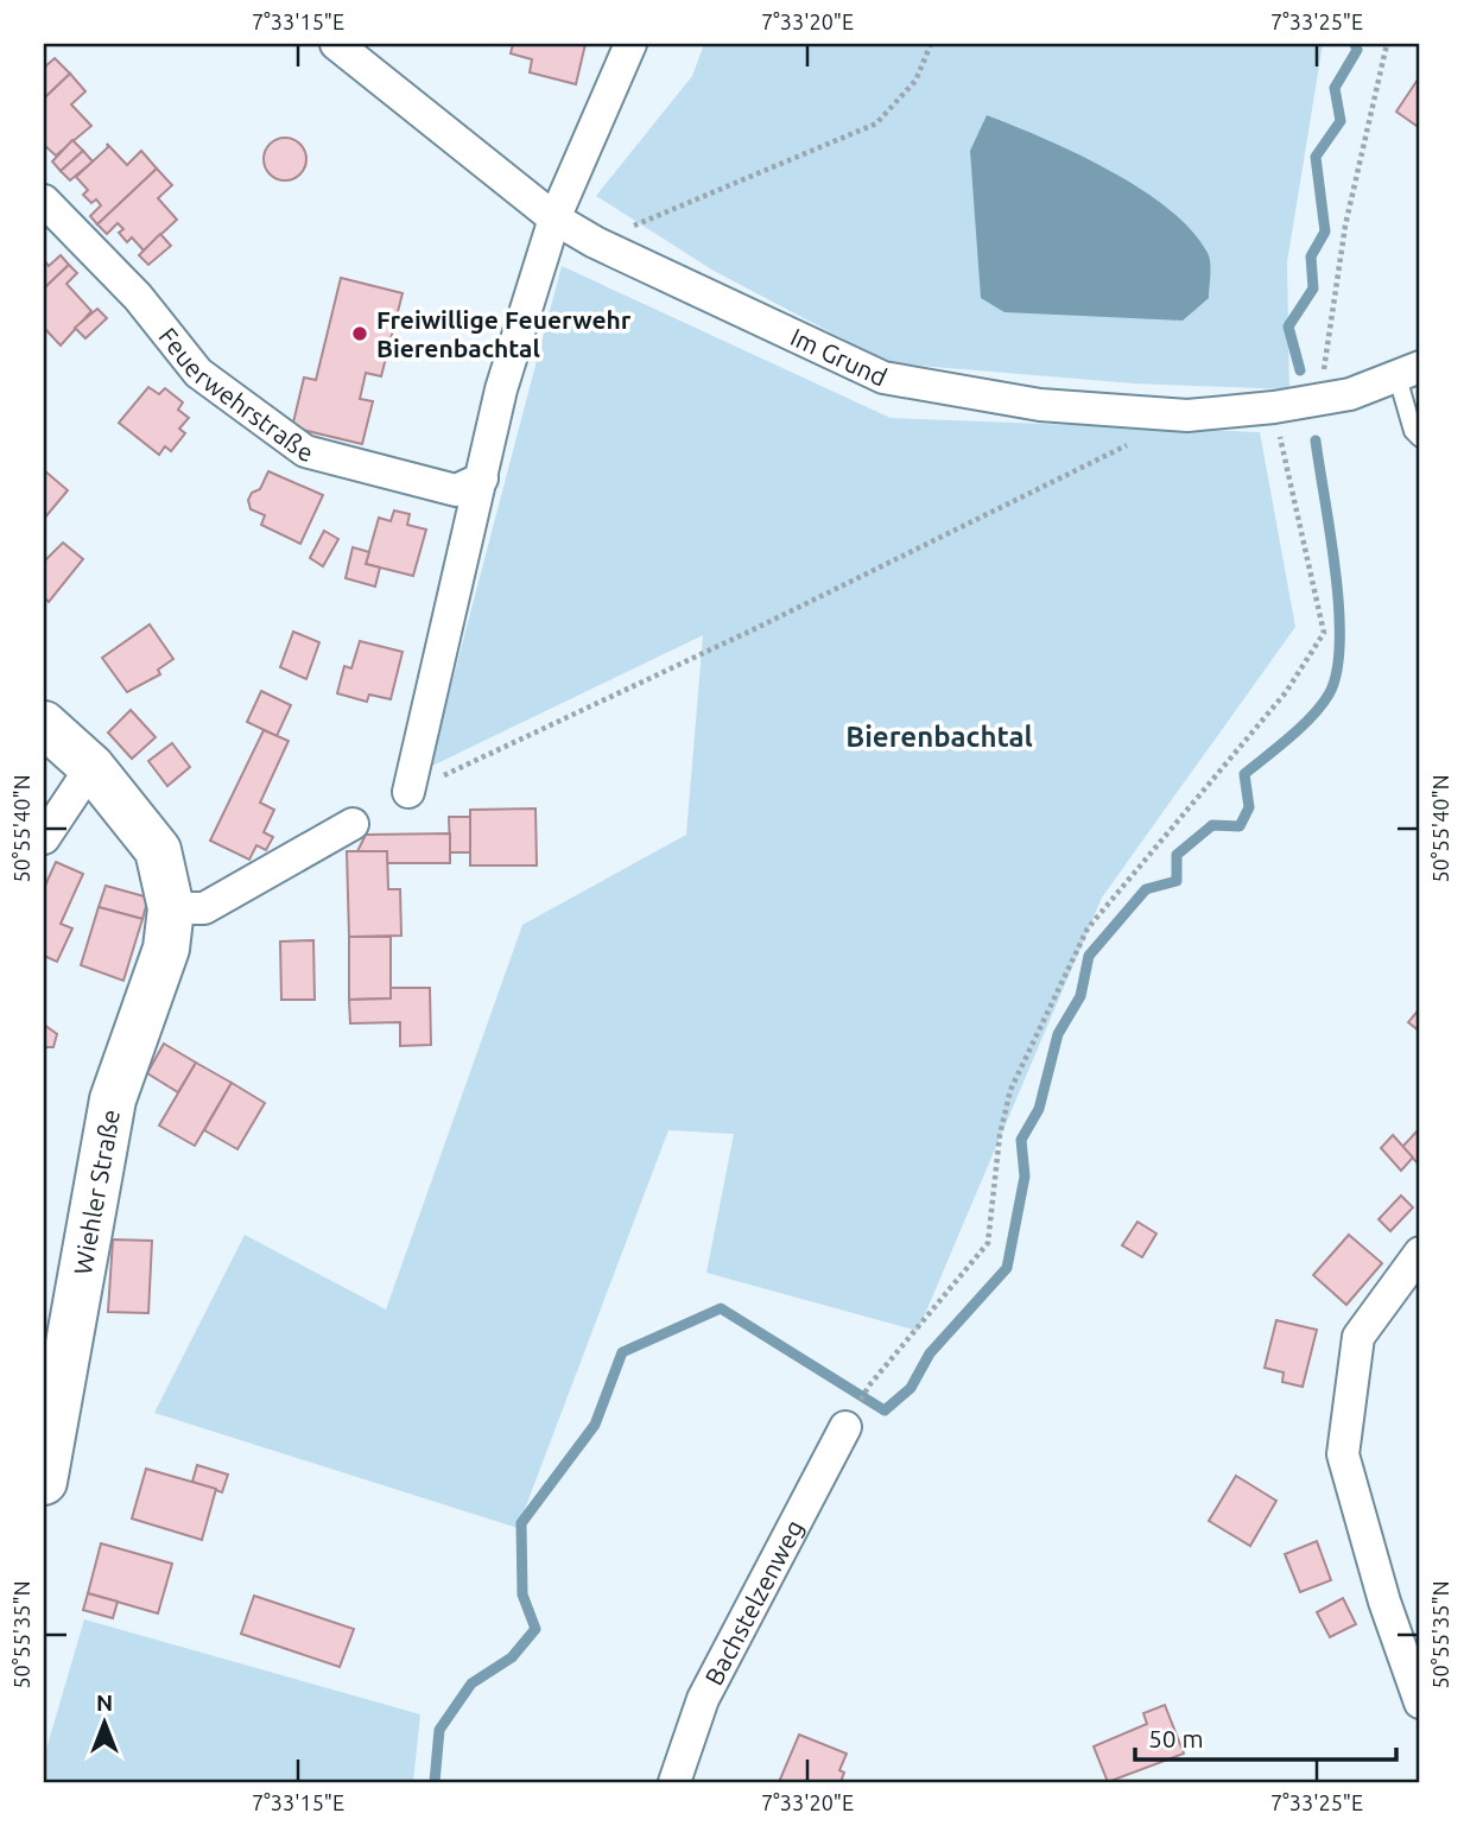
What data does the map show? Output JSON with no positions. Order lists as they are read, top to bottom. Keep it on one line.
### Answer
{"streets":{"main road":["Wiehler Straße"],"street":["Im Grund","Feuerwehrstraße","Bachstelzenweg"]},"districts":["Bierenbachtal"],"places":["Freiwillige Feuerwehr Bierenbachtal"],"scale_bar":"50 m","north":"top","coordinates":["7°33'15\"E","7°33'20\"E","7°33'25\"E","50°55'40\"N","50°55'35\"N"]}
